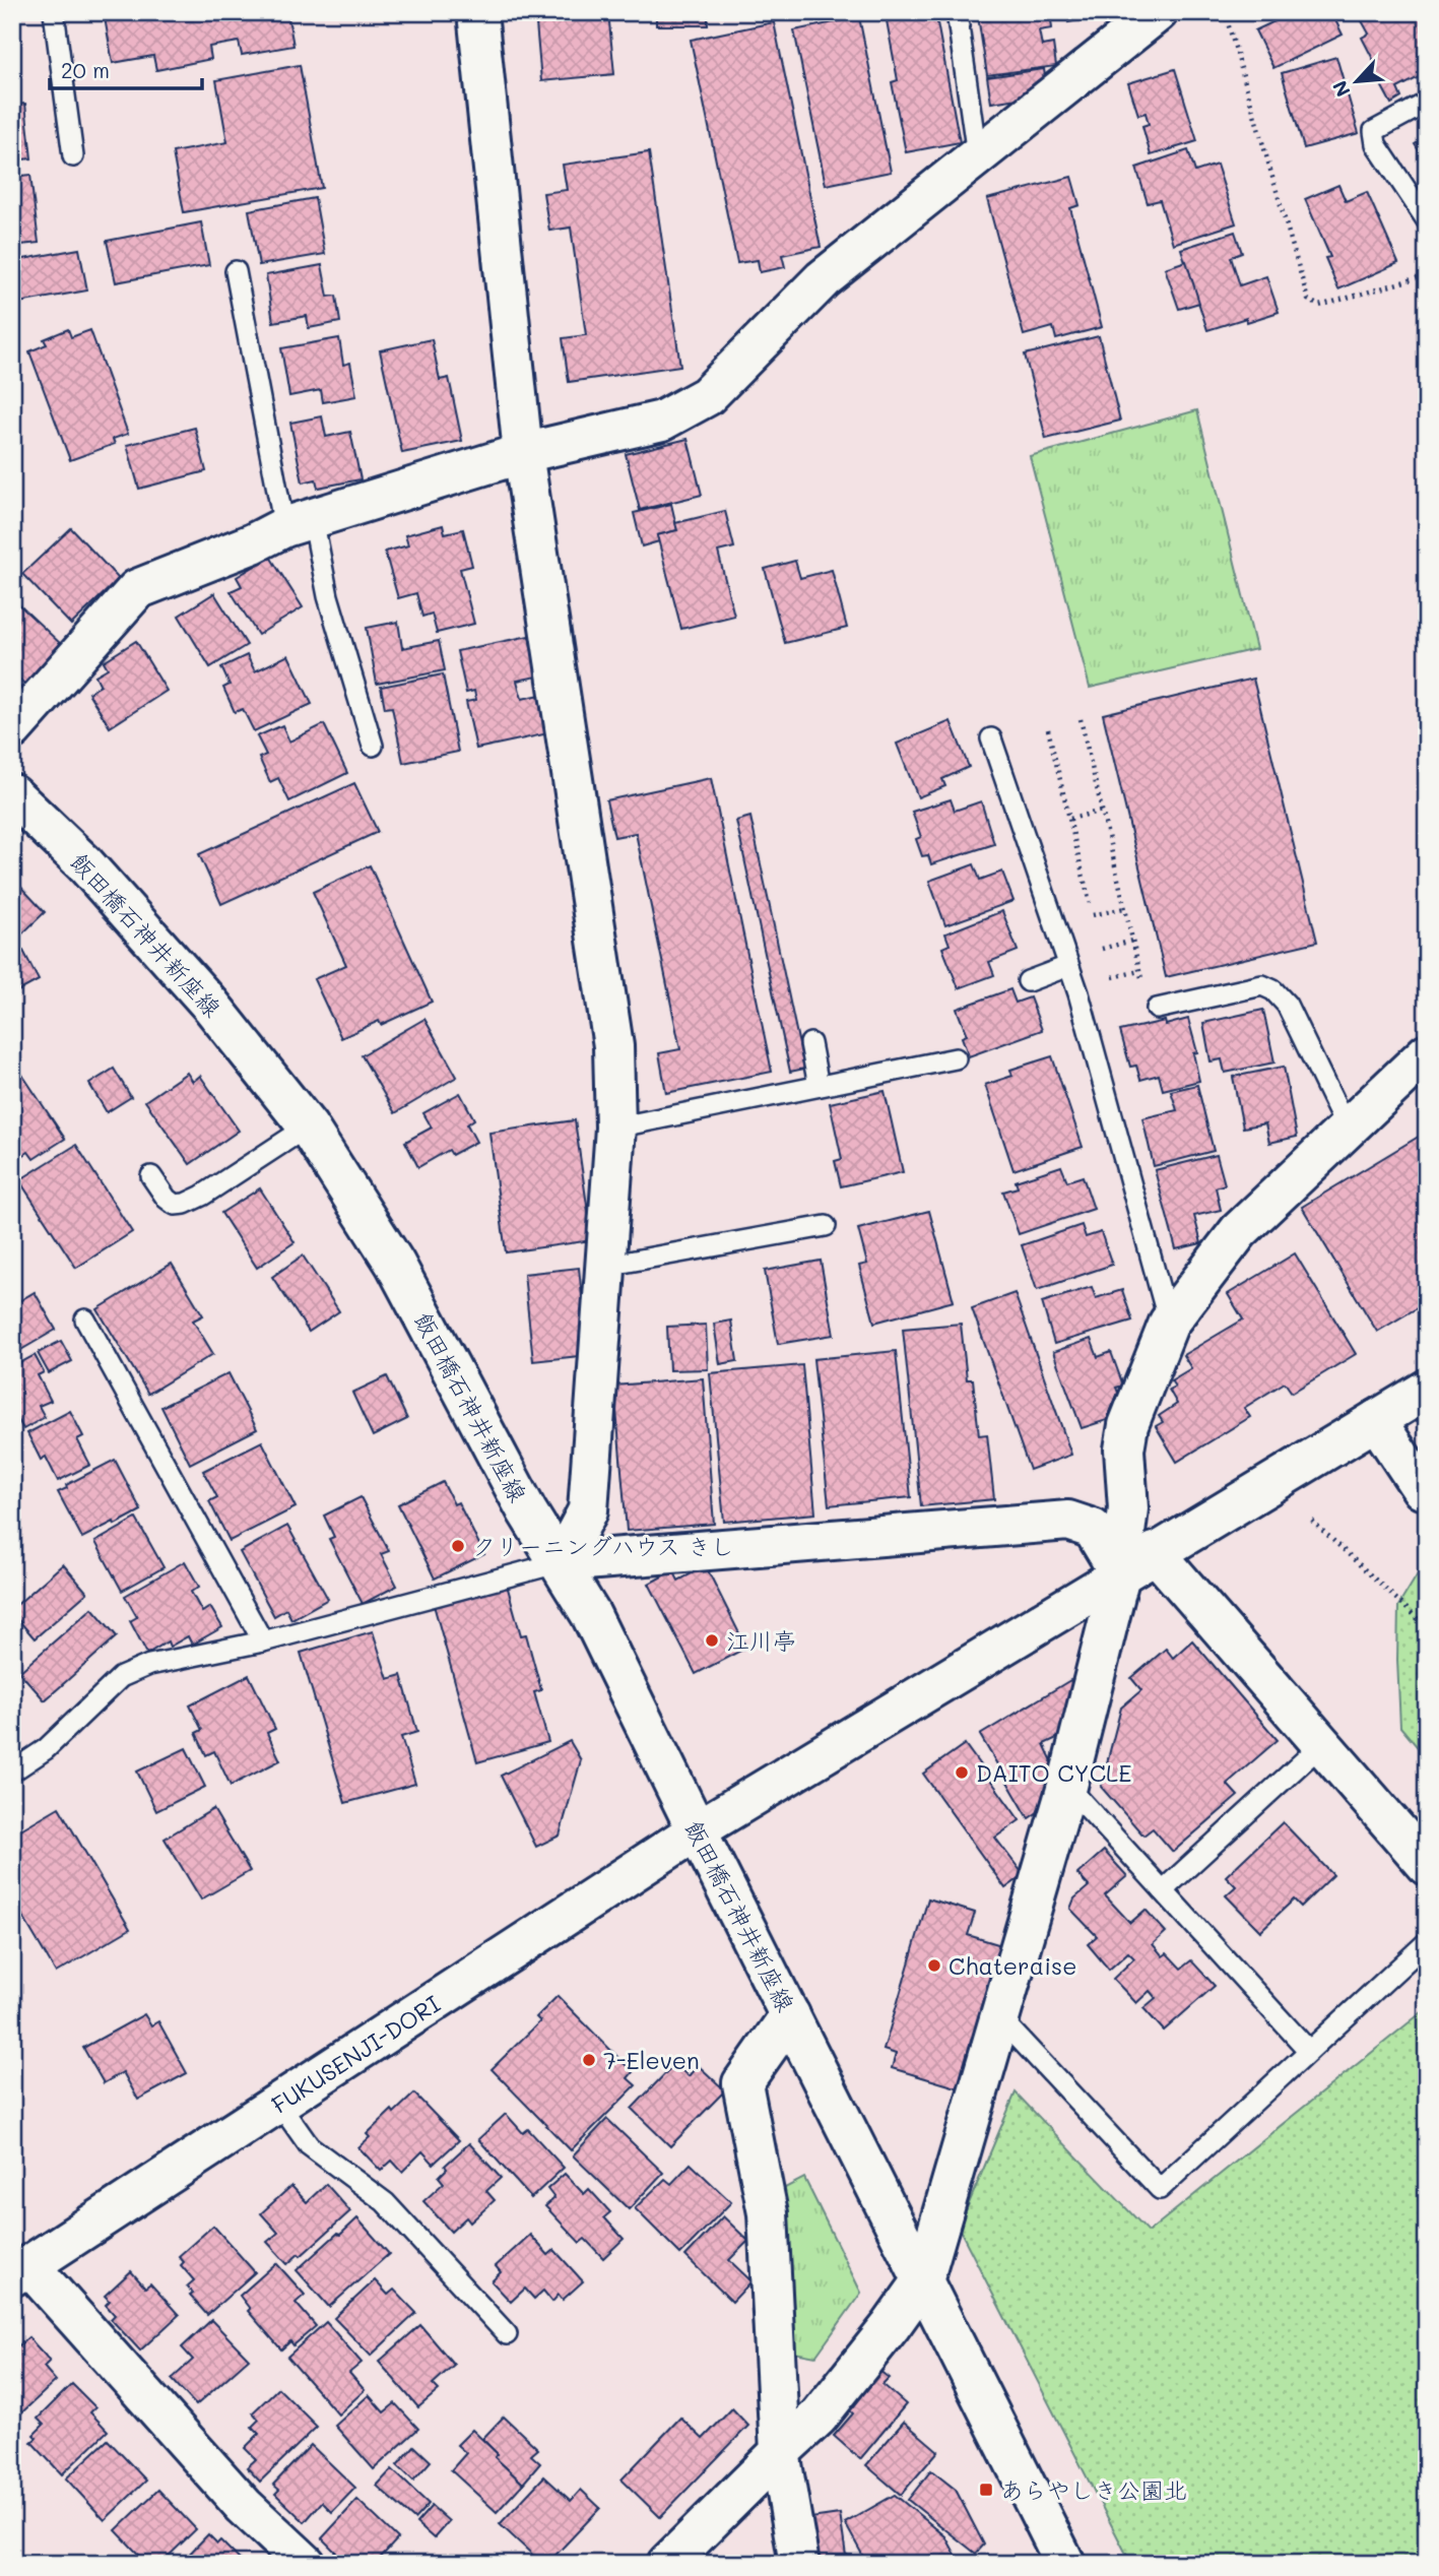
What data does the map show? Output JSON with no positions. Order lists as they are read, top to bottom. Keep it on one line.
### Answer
{"streets":{"street":["飯田橋石神井新座線","FUKUSENJI-DORI"]},"crossings":[["飯田橋石神井新座線","FUKUSENJI-DORI"]],"places":{"other":["クリーニングハウス きし","江川亭","DAITO CYCLE","Chateraise","7-Eleven"],"transit":["あらやしき公園北"]},"scale_bar":"20 m","north":"bottom left"}
